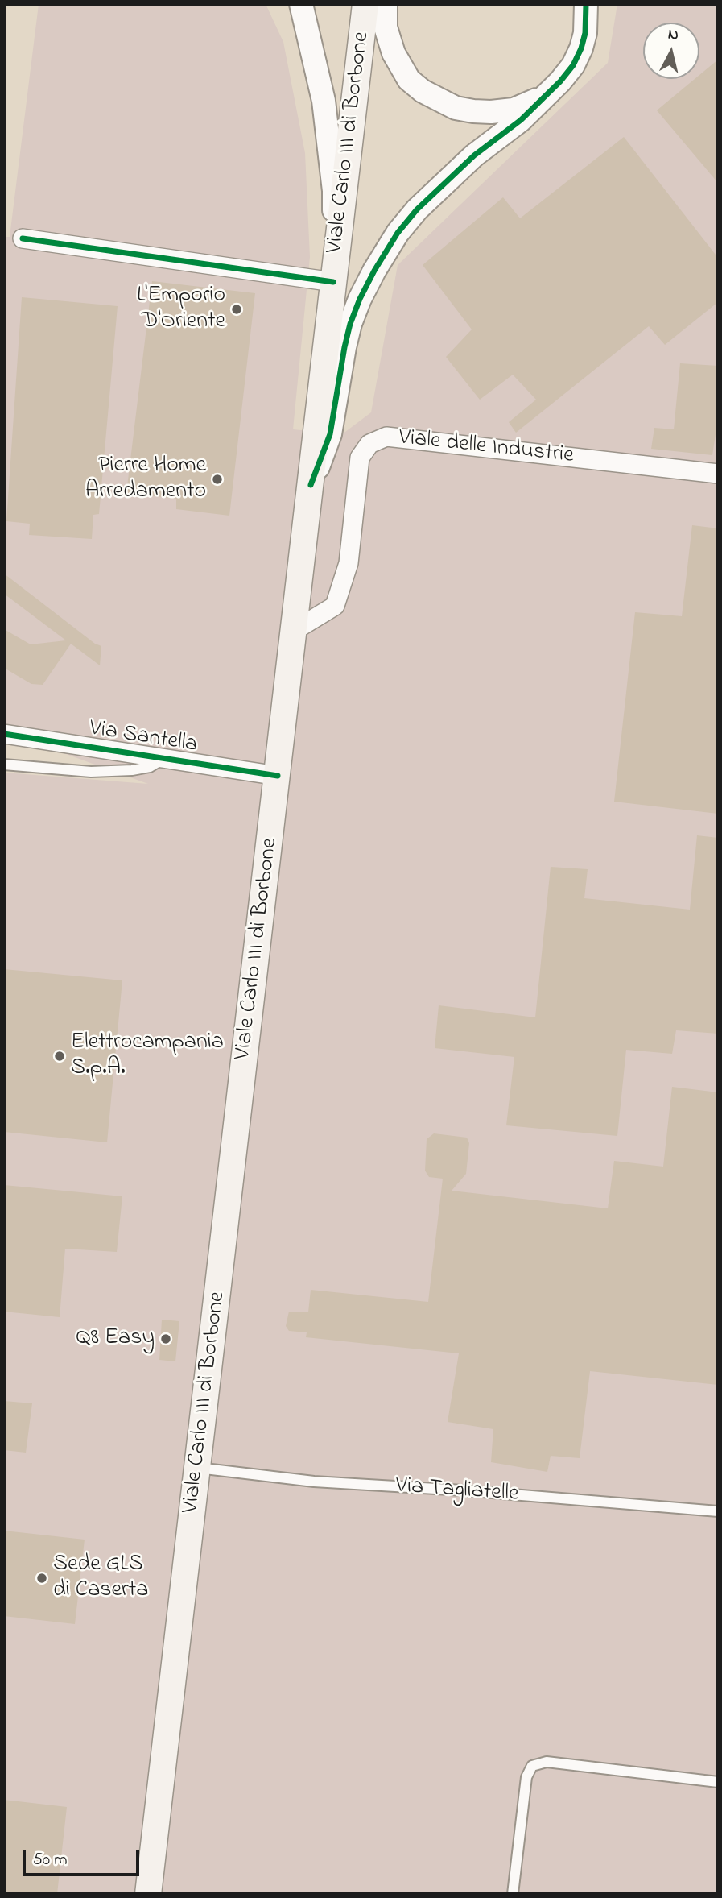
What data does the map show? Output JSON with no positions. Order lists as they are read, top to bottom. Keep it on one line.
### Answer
{"streets":{"main road":["Viale Carlo III di Borbone"],"street":["Viale delle Industrie","Via Santella"],"lane":["Via Tagliatelle"]},"crossings":[["Viale Carlo III di Borbone","Viale delle Industrie"],["Viale Carlo III di Borbone","Via Santella"],["Viale Carlo III di Borbone","Via Tagliatelle"]],"places":["L'Emporio D'Oriente","Pierre Home Arredamento","Elettrocampania S.p.A.","Q8 Easy","Sede GLS di Caserta"],"scale_bar":"50 m","north":"top"}
